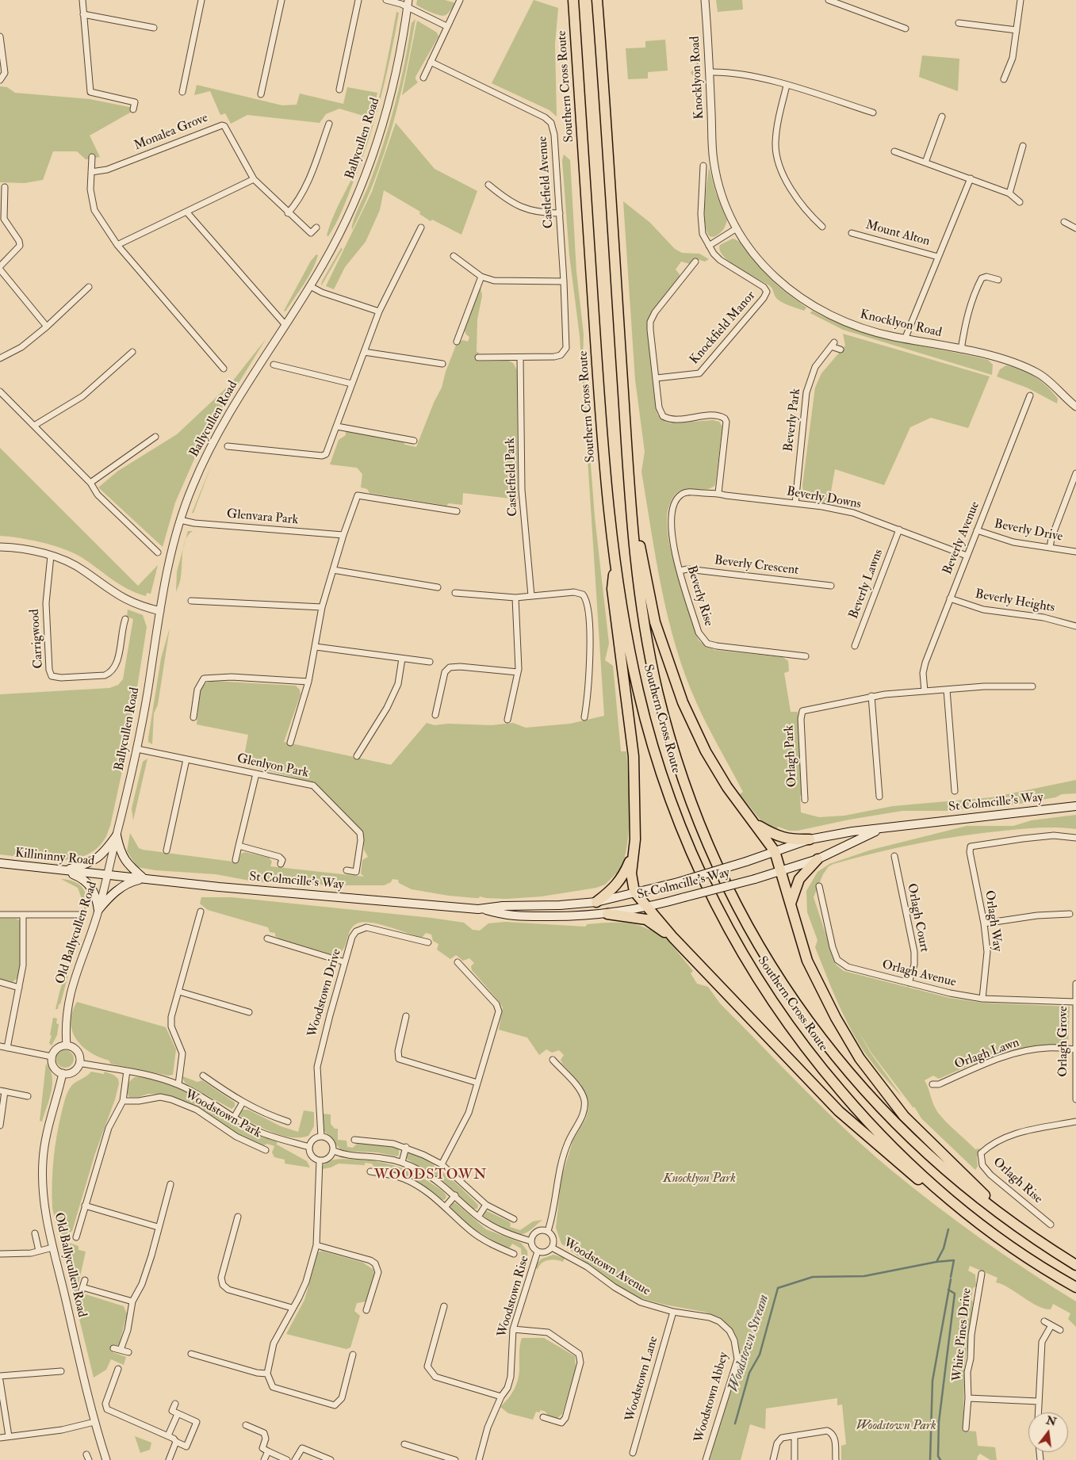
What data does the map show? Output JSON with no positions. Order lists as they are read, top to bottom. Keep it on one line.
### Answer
{"streets":{"highway":["Southern Cross Route"],"main road":["St Colmcille's Way","Killininny Road"],"street":["Knocklyon Road","Monalea Grove","Ballycullen Road","Castlefield Avenue","Mount Alton","Knockfield Manor","Beverly Park","Castlefield Park","Beverly Downs","Glenvara Park","Beverly Drive","Beverly Avenue","Beverly Crescent","Beverly Lawns","Beverly Rise","Beverly Heights","Carrigwood","Orlagh Park","Glenlyon Park","Orlagh Court","Orlagh Way","Old Ballycullen Road","Orlagh Avenue","Woodstown Drive","Orlagh Grove","Orlagh Lawn","Woodstown Park","Orlagh Rise","Woodstown Avenue","Woodstown Rise","White Pines Drive","Woodstown Lane","Woodstown Abbey"]},"crossings":[["Knocklyon Road","Mount Alton"],["Ballycullen Road","Glenvara Park"],["Ballycullen Road","Glenlyon Park"],["Ballycullen Road","St Colmcille's Way"],["Ballycullen Road","Killininny Road"],["Ballycullen Road","Old Ballycullen Road"],["Castlefield Avenue","Castlefield Park"],["Beverly Park","Beverly Downs"],["Beverly Downs","Beverly Avenue"],["Beverly Downs","Beverly Lawns"],["Beverly Downs","Beverly Rise"],["Beverly Drive","Beverly Avenue"],["Beverly Avenue","Beverly Heights"],["Beverly Avenue","Orlagh Park"],["Beverly Crescent","Beverly Rise"],["St Colmcille's Way","Killininny Road"],["St Colmcille's Way","Old Ballycullen Road"],["Killininny Road","Old Ballycullen Road"],["Orlagh Court","Orlagh Avenue"],["Orlagh Way","Orlagh Avenue"],["Orlagh Avenue","Orlagh Grove"],["Orlagh Grove","Orlagh Lawn"],["Woodstown Avenue","Woodstown Rise"],["Woodstown Avenue","Woodstown Lane"],["Woodstown Avenue","Woodstown Abbey"]],"districts":["WOODSTOWN"],"water":["Woodstown Stream"],"parks":["Knocklyon Park","Woodstown Park"],"north":"top"}
